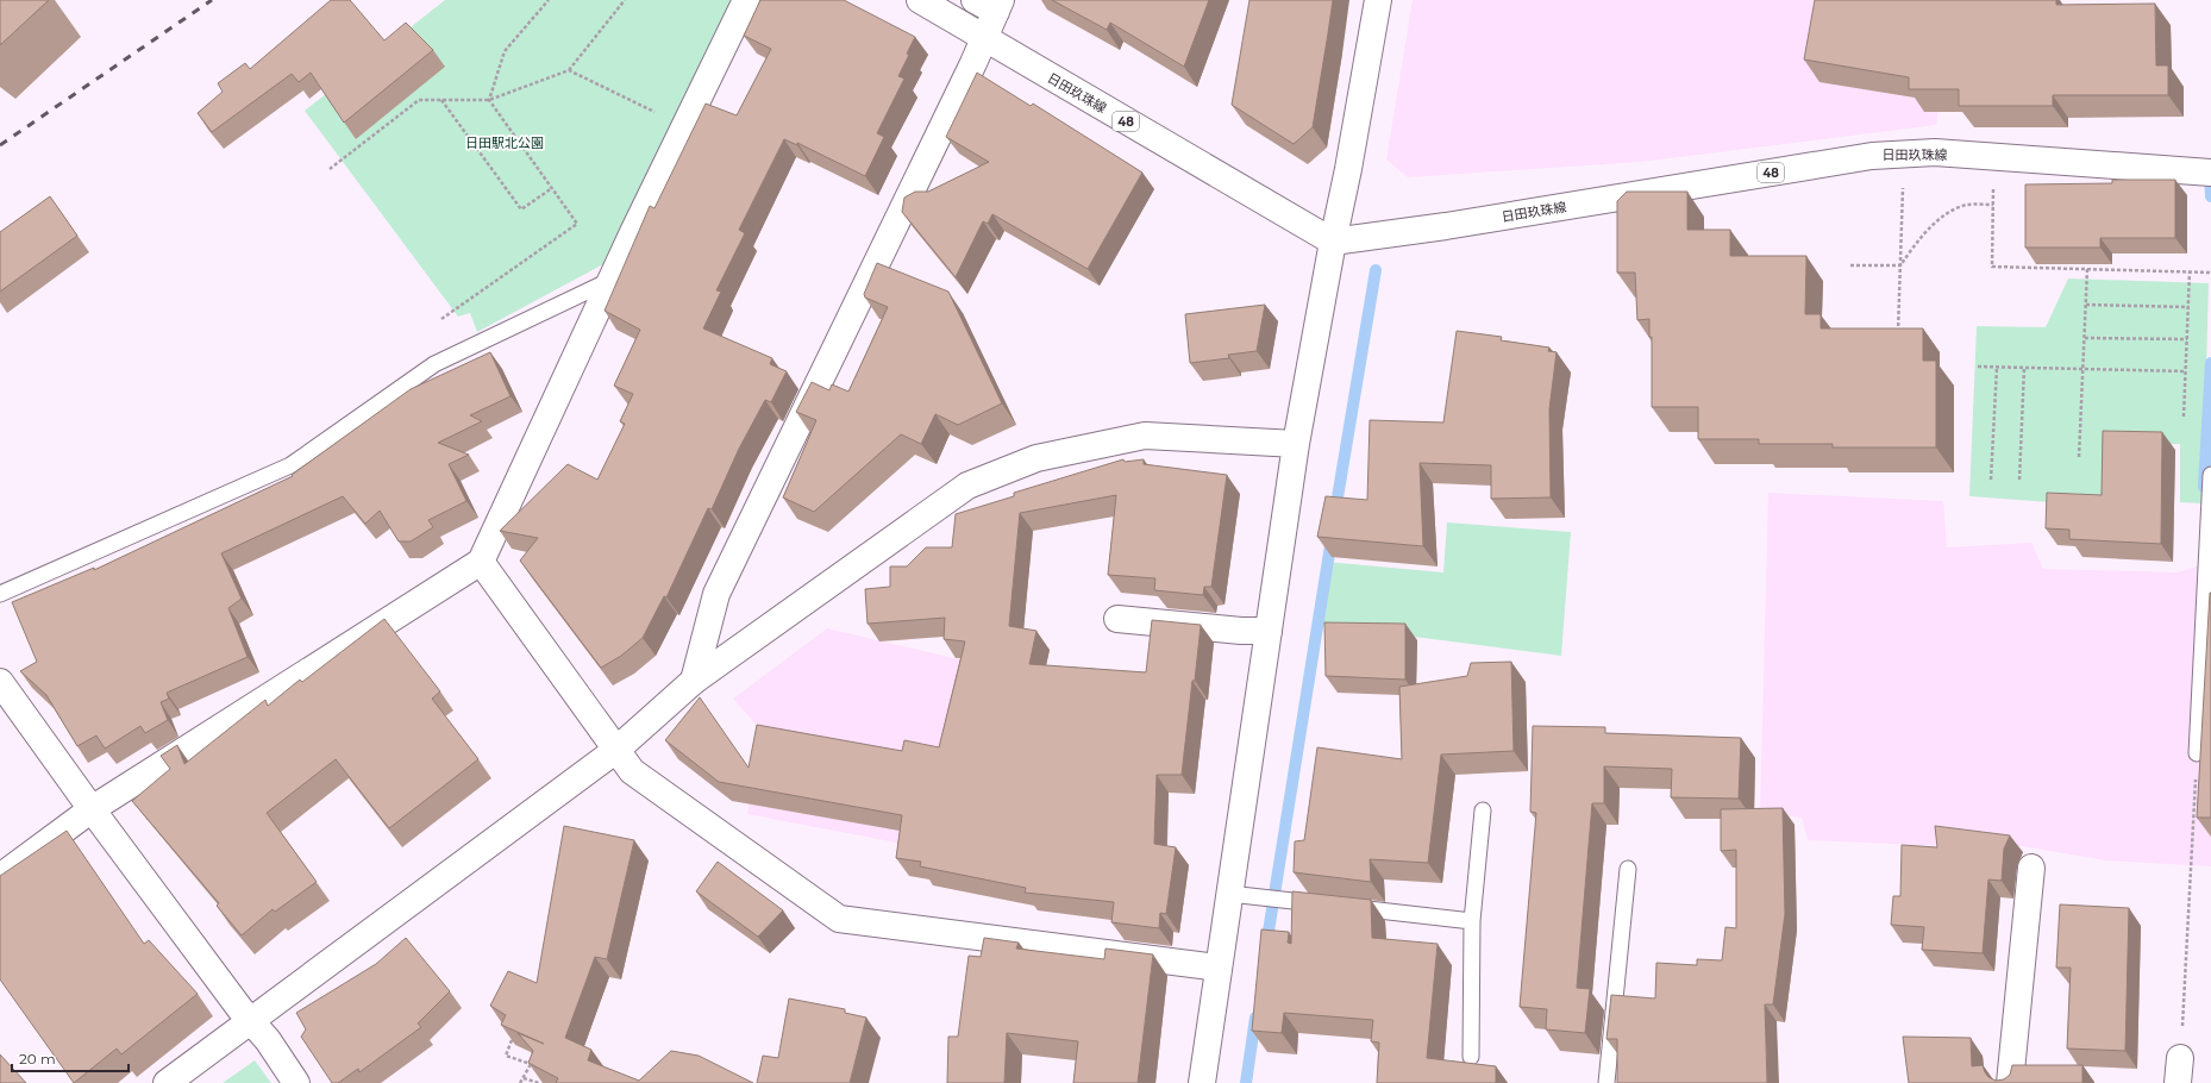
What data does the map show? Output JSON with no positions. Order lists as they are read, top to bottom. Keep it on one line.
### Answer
{"streets":{"street":["日田玖珠線","48"]},"parks":["日田駅北公園"],"scale_bar":"20 m"}
